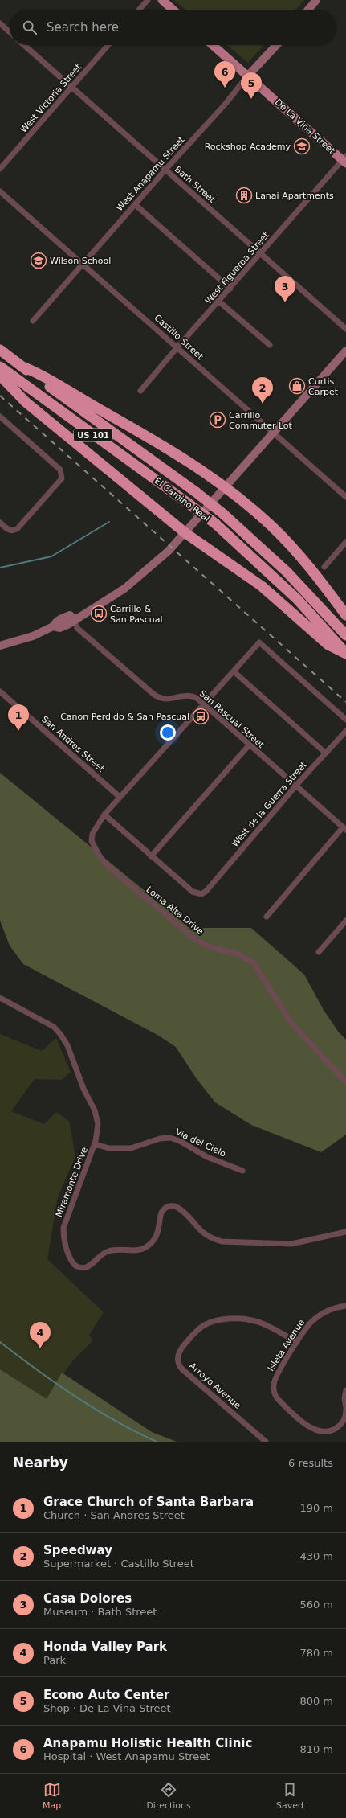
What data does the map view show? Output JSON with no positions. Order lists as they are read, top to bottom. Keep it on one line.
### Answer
{"streets":{"highway":["US 101","El Camino Real"],"main road":["De La Vina Street","West Anapamu Street"],"street":["West Victoria Street","Bath Street","West Figueroa Street","Castillo Street","San Pascual Street","San Andres Street","West de la Guerra Street","Loma Alta Drive","Via del Cielo","Miramonte Drive","Isleta Avenue","Arroyo Avenue"]},"crossings":[["West Victoria Street","Bath Street"],["De La Vina Street","West Anapamu Street"],["De La Vina Street","West Figueroa Street"],["West Anapamu Street","Bath Street"],["West Anapamu Street","Castillo Street"],["Bath Street","West Figueroa Street"],["West Figueroa Street","Castillo Street"],["San Pascual Street","West de la Guerra Street"],["Via del Cielo","Miramonte Drive"],["Isleta Avenue","Arroyo Avenue"]],"places":{"school or university":["Rockshop Academy","Wilson School"],"building":["Lanai Apartments"],"shop":["Curtis Carpet"],"parking":["Carrillo Commuter Lot"],"bus stop":["Carrillo & San Pascual","Canon Perdido & San Pascual"]},"page":{"search":"Search here","pins":["6","5","3","2","1","4"],"heading":["Nearby","6 results"],"list":[{"mark":"1","name":"Grace Church of Santa Barbara","note":"Church · San Andres Street","value":"190 m"},{"mark":"2","name":"Speedway","note":"Supermarket · Castillo Street","value":"430 m"},{"mark":"3","name":"Casa Dolores","note":"Museum · Bath Street","value":"560 m"},{"mark":"4","name":"Honda Valley Park","note":"Park","value":"780 m"},{"mark":"5","name":"Econo Auto Center","note":"Shop · De La Vina Street","value":"800 m"},{"mark":"6","name":"Anapamu Holistic Health Clinic","note":"Hospital · West Anapamu Street","value":"810 m"}],"nav":["Map","Directions","Saved"]}}
